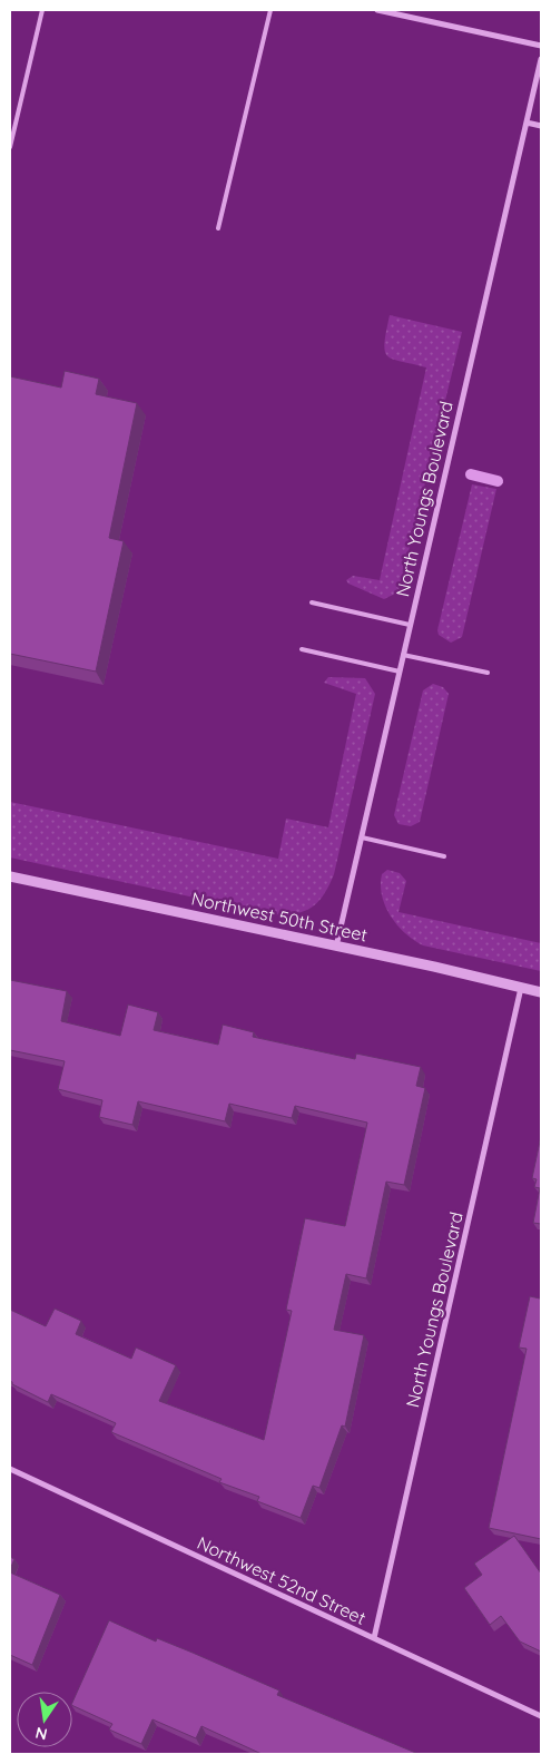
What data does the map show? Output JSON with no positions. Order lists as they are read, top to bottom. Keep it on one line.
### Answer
{"streets":{"street":["North Youngs Boulevard","Northwest 50th Street","Northwest 52nd Street"]},"crossings":[["North Youngs Boulevard","Northwest 50th Street"],["North Youngs Boulevard","Northwest 52nd Street"]],"north":"bottom"}
